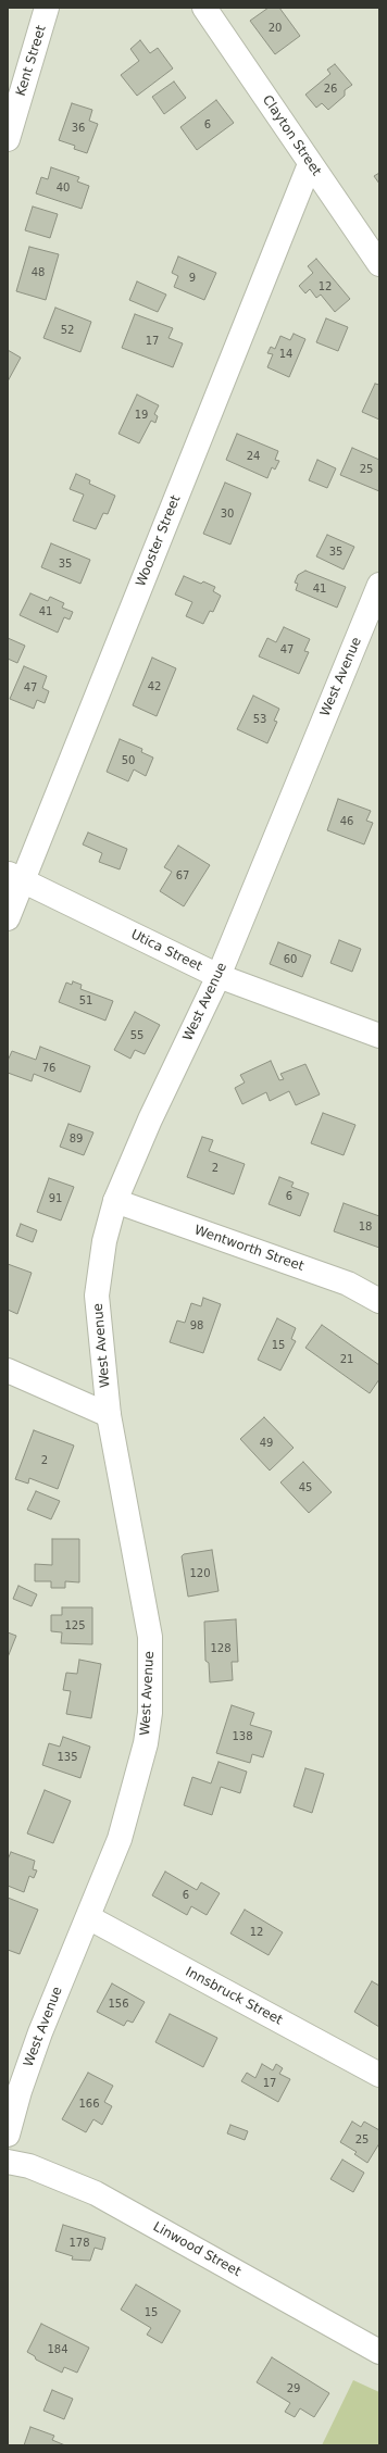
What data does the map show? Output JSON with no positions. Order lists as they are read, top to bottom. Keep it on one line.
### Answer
{"streets":{"street":["Kent Street","Clayton Street","Wooster Street","West Avenue","Utica Street","Wentworth Street","Innsbruck Street","Linwood Street"]},"crossings":[["Clayton Street","Wooster Street"],["Wooster Street","Utica Street"],["West Avenue","Utica Street"],["West Avenue","Wentworth Street"],["West Avenue","Innsbruck Street"]],"house_numbers":["20","26","6","36","40","48","9","12","52","17","14","19","24","25","30","35","35","41","41","47","42","47","53","50","46","67","60","51","55","76","89","2","6","91","18","98","15","21","49","2","45","120","125","128","138","135","6","12","156","17","166","25","178","15","184","29"]}
